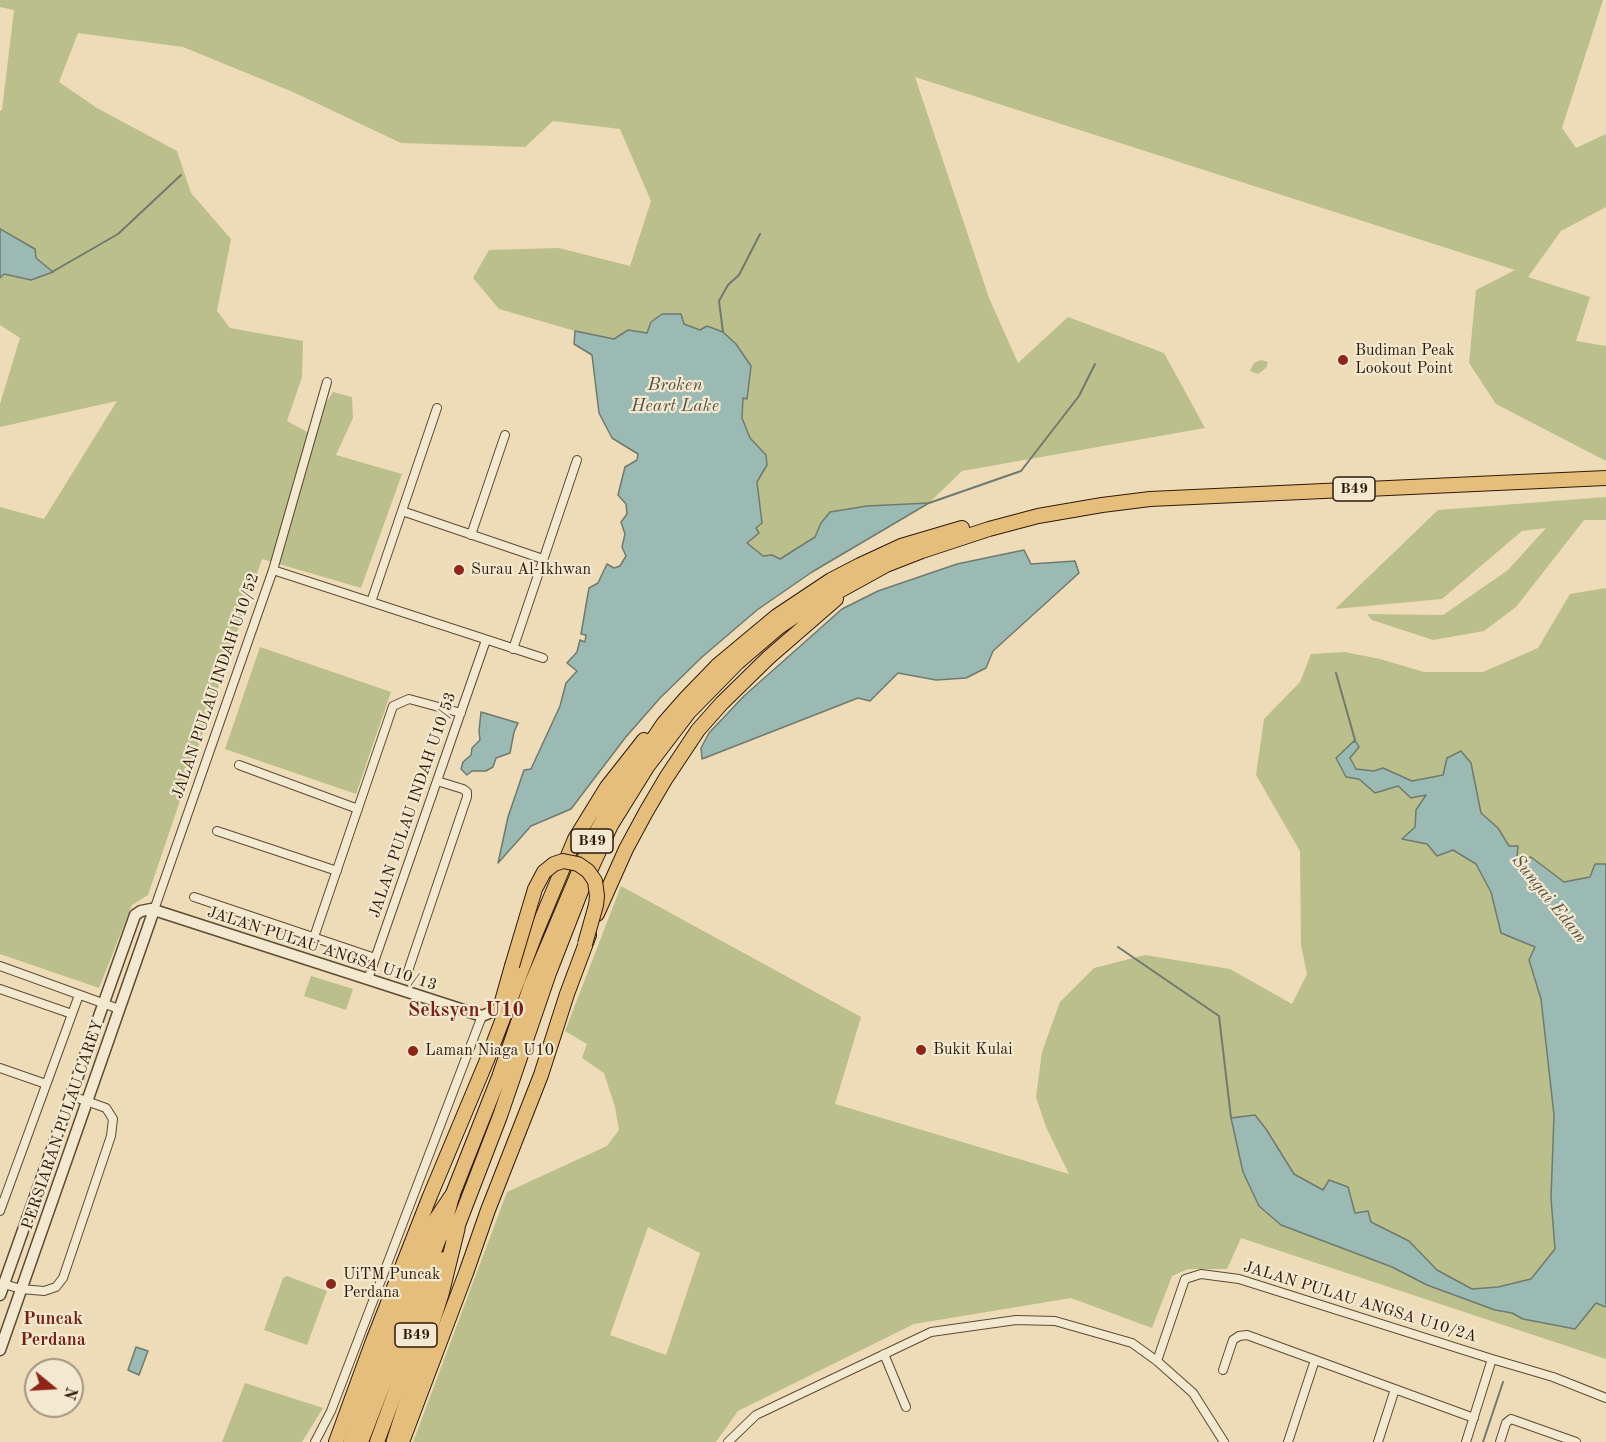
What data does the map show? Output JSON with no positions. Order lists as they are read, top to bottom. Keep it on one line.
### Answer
{"streets":{"main road":["B49"],"street":["JALAN PULAU INDAH U10/52","JALAN PULAU INDAH U10/53","JALAN PULAU ANGSA U10/13","PERSIARAN PULAU CAREY","JALAN PULAU ANGSA U10/2A"]},"crossings":[["JALAN PULAU INDAH U10/52","JALAN PULAU INDAH U10/53"],["JALAN PULAU INDAH U10/52","JALAN PULAU ANGSA U10/13"],["JALAN PULAU INDAH U10/52","PERSIARAN PULAU CAREY"],["JALAN PULAU INDAH U10/53","JALAN PULAU ANGSA U10/13"],["JALAN PULAU ANGSA U10/13","PERSIARAN PULAU CAREY"]],"districts":["Seksyen U10","Puncak Perdana"],"water":["Broken Heart Lake","Sungai Edam"],"places":["Budiman Peak Lookout Point","Surau Al-Ikhwan","Bukit Kulai","Laman Niaga U10","UiTM Puncak Perdana"],"north":"right"}
